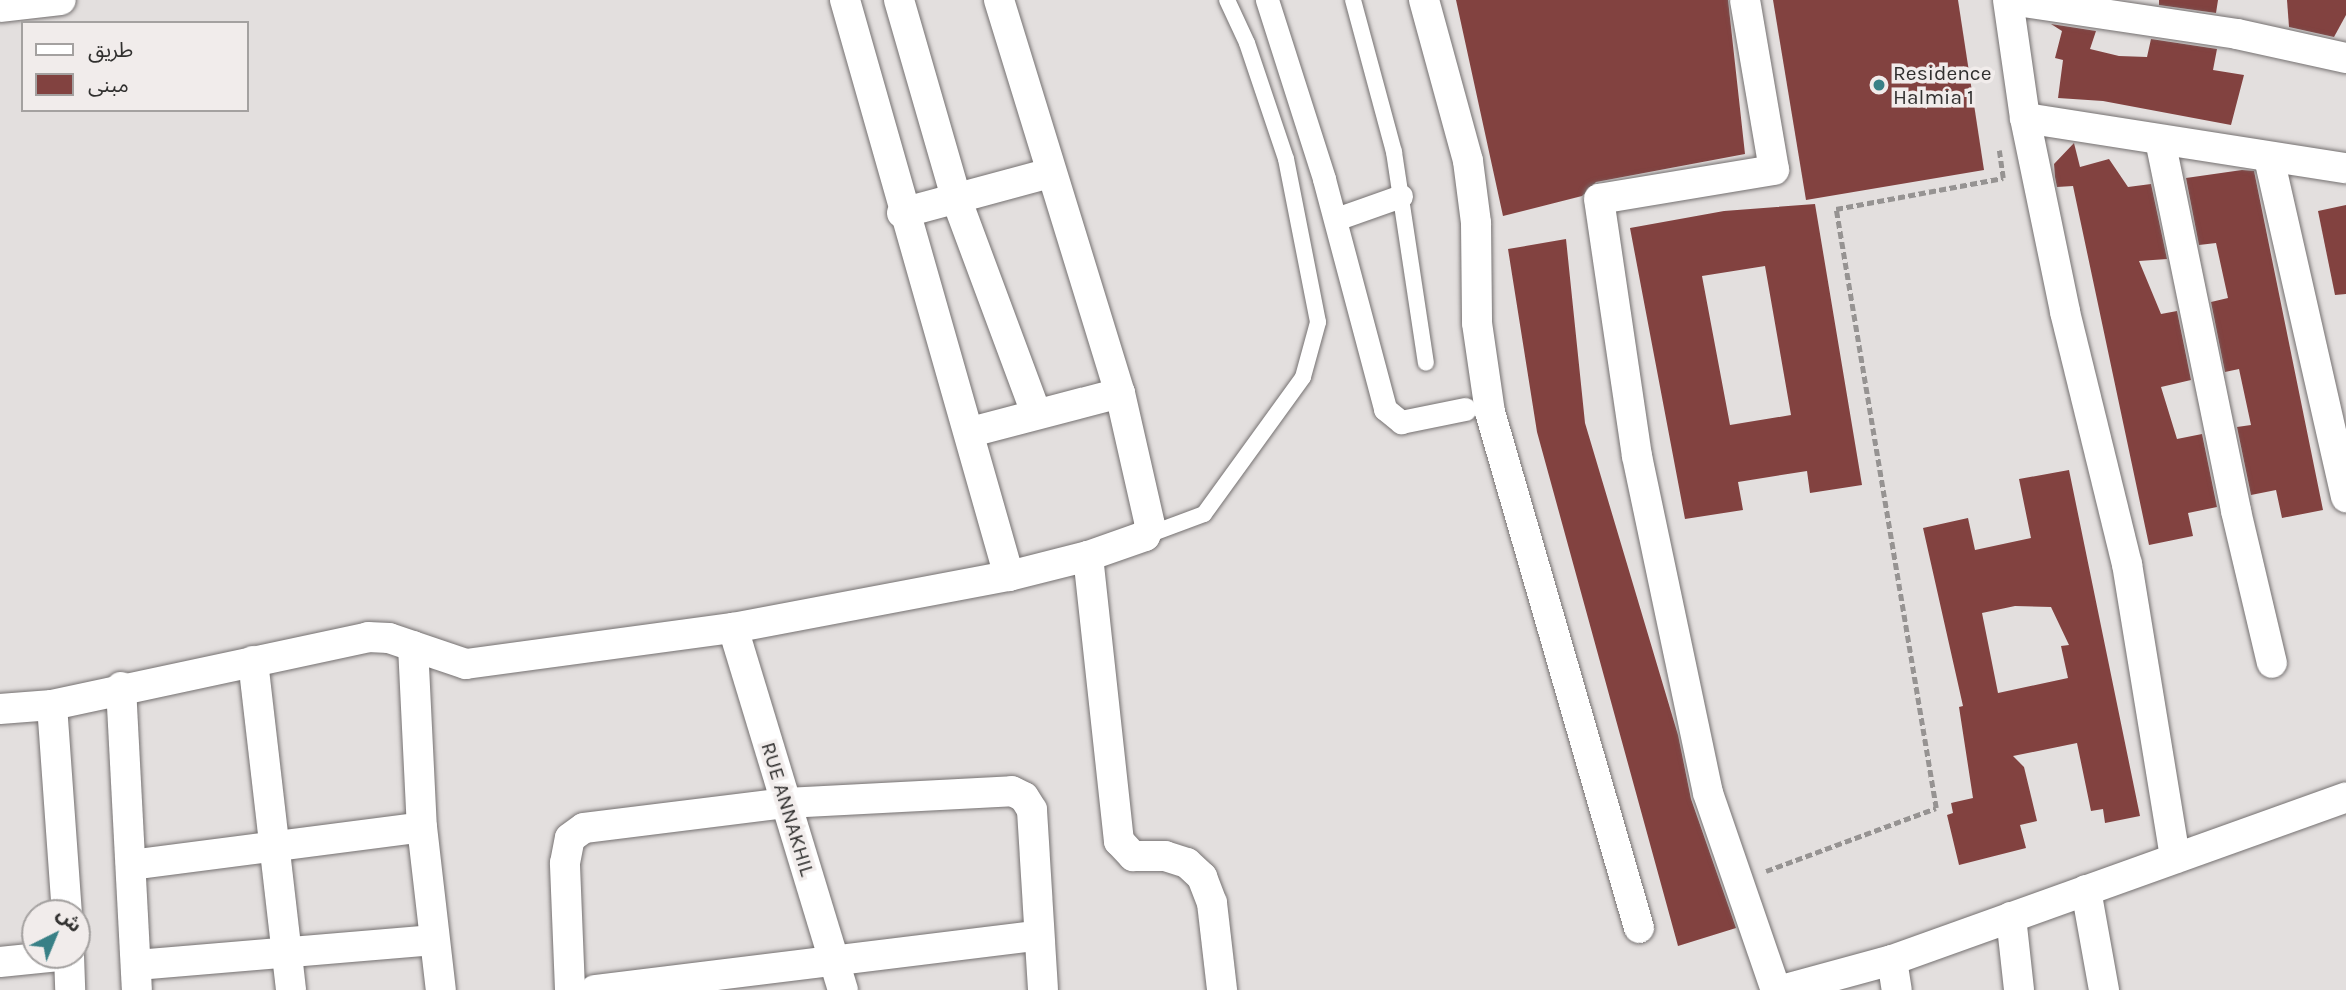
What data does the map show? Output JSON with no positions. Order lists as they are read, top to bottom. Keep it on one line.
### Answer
{"streets":{"street":["RUE ANNAKHIL"]},"places":["Residence Halmia 1"],"legend":["طريق","مبنى"],"north":"top right"}
